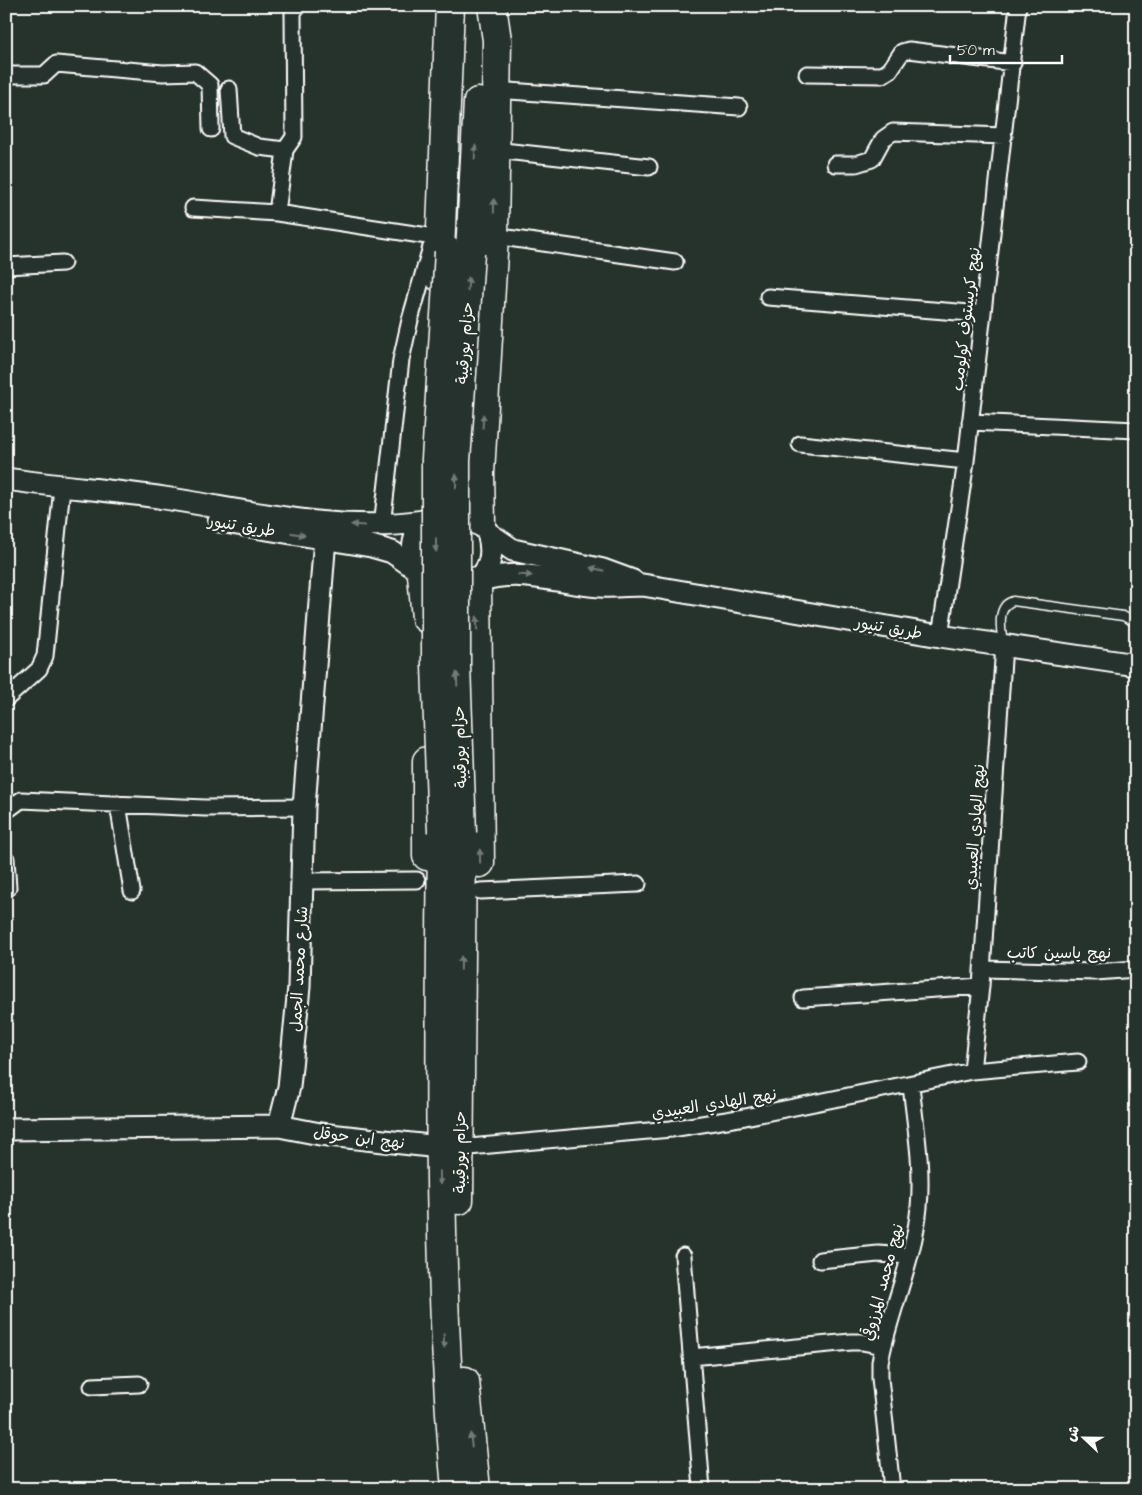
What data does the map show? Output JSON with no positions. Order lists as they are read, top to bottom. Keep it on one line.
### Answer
{"streets":{"highway":["حزام بورقيبة"],"main road":["طريق تنيور","شارع محمد الجمل","نهج ابن حوقل"],"street":["نهج كريستوف كولومب","نهج الهادي العبيدي","نهج ياسين كاتب","نهج محمد المرزوقي"]},"crossings":[["نهج كريستوف كولومب","طريق تنيور"],["حزام بورقيبة","نهج الهادي العبيدي"],["حزام بورقيبة","نهج ابن حوقل"],["طريق تنيور","نهج الهادي العبيدي"],["طريق تنيور","شارع محمد الجمل"],["نهج الهادي العبيدي","نهج ياسين كاتب"],["نهج الهادي العبيدي","نهج ابن حوقل"],["نهج الهادي العبيدي","نهج محمد المرزوقي"],["شارع محمد الجمل","نهج ابن حوقل"]],"scale_bar":"50 m","north":"left"}
